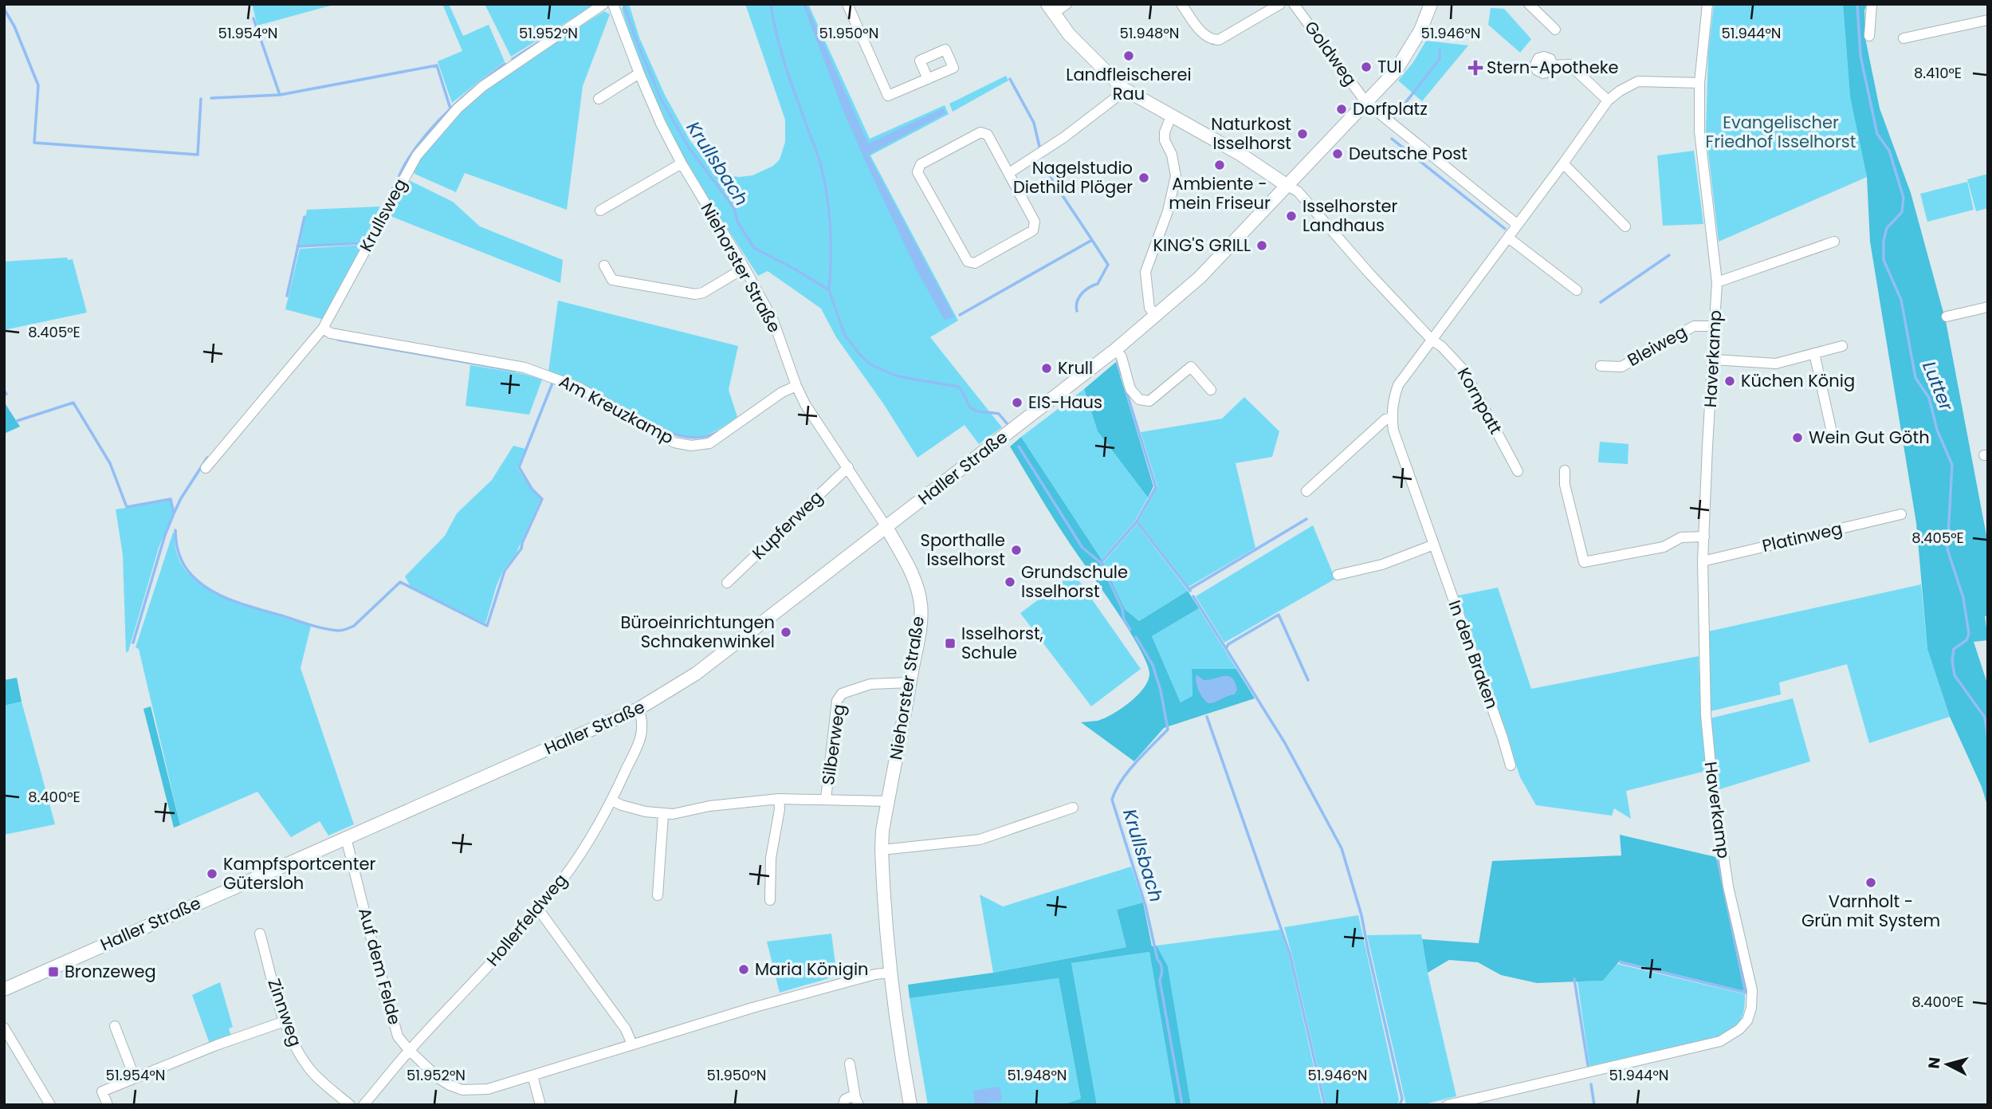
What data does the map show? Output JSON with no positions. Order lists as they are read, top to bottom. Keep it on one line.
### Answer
{"streets":{"street":["Goldweg","Krullsweg","Niehorster Straße","Bleiweg","Haverkamp","Kornpatt","Am Kreuzkamp","Haller Straße","Kupferweg","Platinweg","In den Braken","Silberweg","Hollerfeldweg","Auf dem Felde","Zinnweg"]},"crossings":[["Goldweg","Haller Straße"],["Goldweg","In den Braken"],["Krullsweg","Am Kreuzkamp"],["Niehorster Straße","Am Kreuzkamp"],["Niehorster Straße","Haller Straße"],["Niehorster Straße","Kupferweg"],["Niehorster Straße","Silberweg"],["Niehorster Straße","Auf dem Felde"],["Bleiweg","Haverkamp"],["Haverkamp","Platinweg"],["Kornpatt","In den Braken"],["Haller Straße","Hollerfeldweg"],["Haller Straße","Auf dem Felde"],["Silberweg","Hollerfeldweg"],["Hollerfeldweg","Auf dem Felde"]],"water":["Krullsbach","Lutter"],"parks":["Evangelischer Friedhof Isselhorst"],"places":{"other":["Landfleischerei Rau","TUI","Dorfplatz","Naturkost Isselhorst","Deutsche Post","Ambiente - mein Friseur","Nagelstudio Diethild Plöger","Isselhorster Landhaus","KING'S GRILL","Krull","Küchen König","EIS-Haus","Wein Gut Göth","Sporthalle Isselhorst","Grundschule Isselhorst","Büroeinrichtungen Schnakenwinkel","Kampfsportcenter Gütersloh","Varnholt - Grün mit System","Maria Königin"],"health":["Stern-Apotheke"],"transit":["Isselhorst, Schule","Bronzeweg"]},"north":"left","coordinates":["51.954°N","51.952°N","51.950°N","51.948°N","51.946°N","51.944°N","8.410°E","8.405°E","8.400°E"]}
